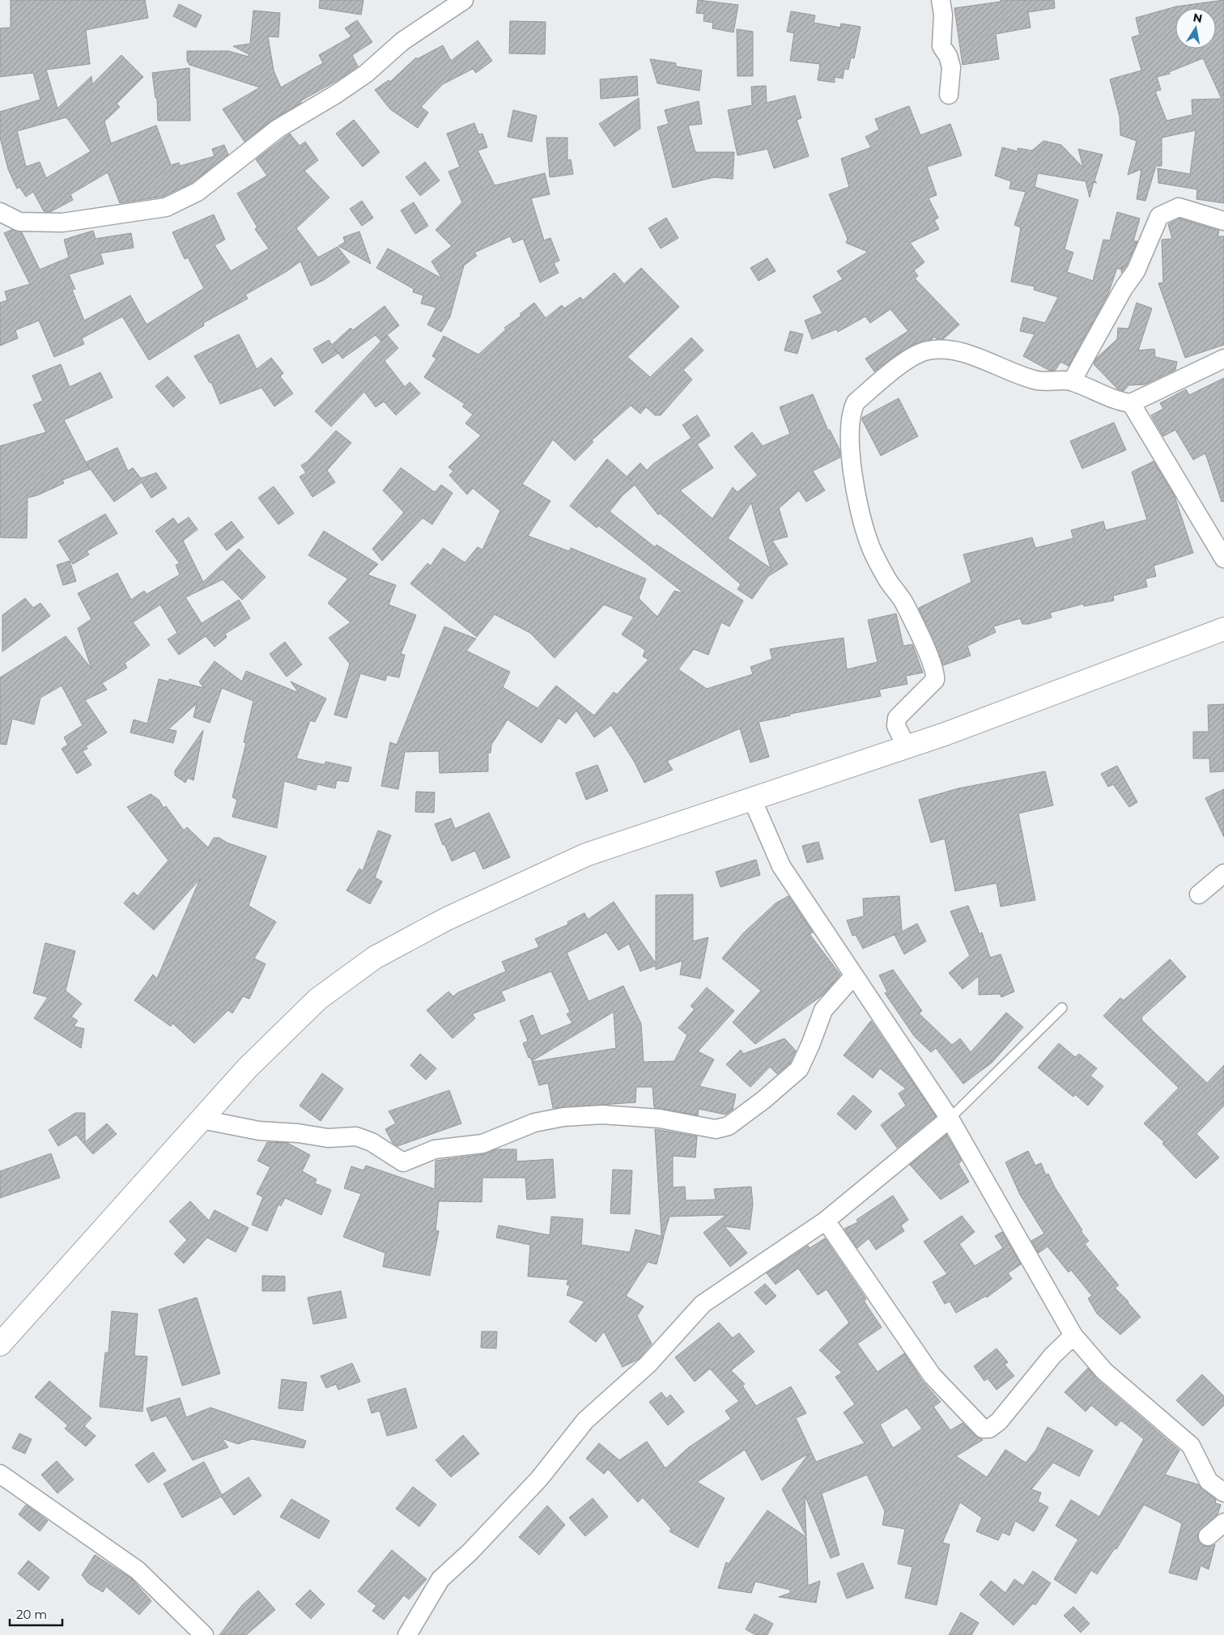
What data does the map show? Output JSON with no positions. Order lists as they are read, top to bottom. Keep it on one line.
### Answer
{"scale_bar":"20 m","north":"top"}
